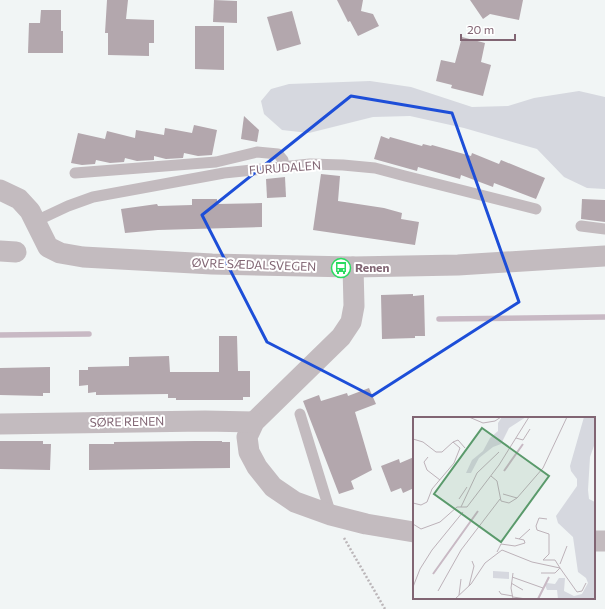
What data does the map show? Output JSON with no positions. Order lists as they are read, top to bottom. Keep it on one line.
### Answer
{"streets":{"street":["ØVRE SÆDALSVEGEN","SØRE RENEN"],"lane":["FURUDALEN"]},"crossings":[["FURUDALEN","ØVRE SÆDALSVEGEN"]],"places":{"bus stop":["Renen"]},"scale_bar":"20 m"}
